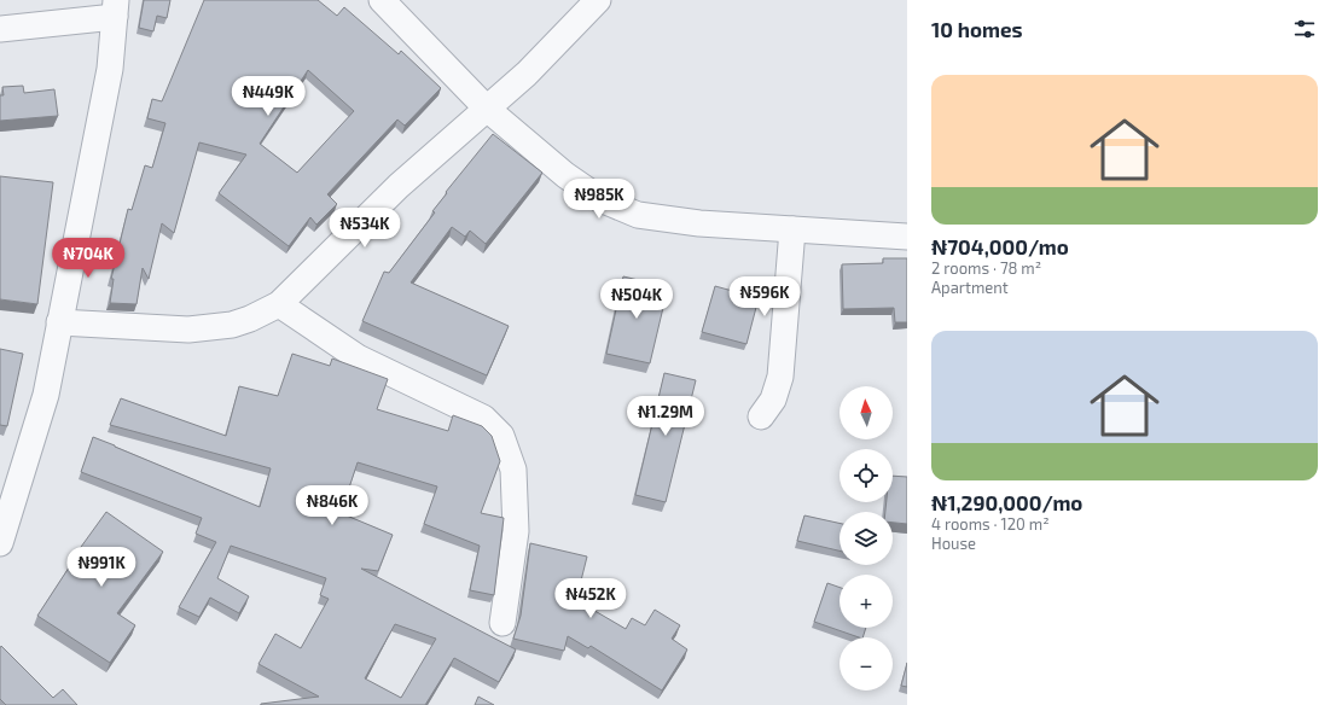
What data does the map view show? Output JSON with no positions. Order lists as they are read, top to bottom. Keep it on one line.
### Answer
{"north":"top","page":{"heading":"10 homes","list":[{"name":"₦704,000/mo","note":"2 rooms · 78 m² · Apartment"},{"name":"₦1,290,000/mo","note":"4 rooms · 120 m² · House"}],"price":["₦449K","₦985K","₦534K","₦704K","₦596K","₦504K","₦1.29M","₦846K","₦991K","₦452K"],"map_buttons":["+","−"]}}
